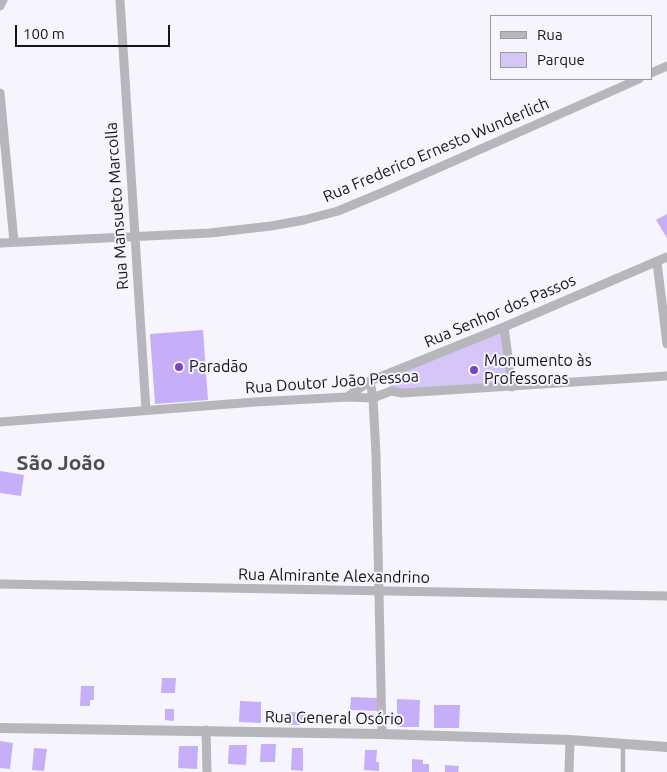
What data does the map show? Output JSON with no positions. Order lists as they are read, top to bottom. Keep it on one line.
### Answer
{"streets":{"street":["Rua Frederico Ernesto Wunderlich","Rua Mansueto Marcolla","Rua Senhor dos Passos","Rua Doutor João Pessoa","Rua Almirante Alexandrino","Rua General Osório"]},"crossings":[["Rua Frederico Ernesto Wunderlich","Rua Mansueto Marcolla"],["Rua Mansueto Marcolla","Rua Doutor João Pessoa"],["Rua Senhor dos Passos","Rua Doutor João Pessoa"]],"districts":["São João"],"places":["Paradão","Monumento às Professoras"],"legend":["Rua","Parque"],"scale_bar":"100 m"}
